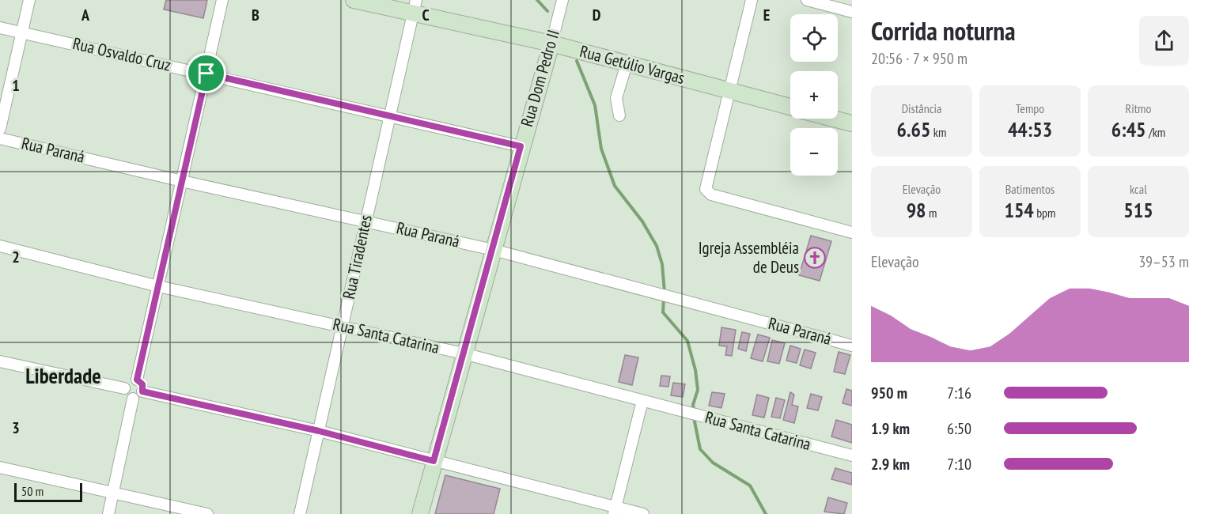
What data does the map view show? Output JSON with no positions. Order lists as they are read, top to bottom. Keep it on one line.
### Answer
{"streets":{"street":["Rua Osvaldo Cruz","Rua Getúlio Vargas","Rua Dom Pedro II","Rua Paraná","Rua Tiradentes","Rua Santa Catarina"]},"crossings":[["Rua Osvaldo Cruz","Rua Dom Pedro II"],["Rua Osvaldo Cruz","Rua Tiradentes"],["Rua Getúlio Vargas","Rua Dom Pedro II"],["Rua Getúlio Vargas","Rua Tiradentes"],["Rua Dom Pedro II","Rua Paraná"],["Rua Dom Pedro II","Rua Santa Catarina"],["Rua Paraná","Rua Tiradentes"],["Rua Tiradentes","Rua Santa Catarina"]],"districts":["Liberdade"],"places":{"church":["Igreja Assembléia de Deus"]},"scale_bar":"50 m","page":{"heading":["Corrida noturna","20:56 · 7 × 950 m"],"map_buttons":["+","−"],"stats":[["Distância","6.65 km"],["Tempo","44:53"],["Ritmo","6:45 /km"],["Elevação","98 m"],["Batimentos","154 bpm"],["kcal","515"]],"chart":["Elevação","39–53 m"],"list":[{"name":"950 m","note":"7:16"},{"name":"1.9 km","note":"6:50"},{"name":"2.9 km","note":"7:10"}],"scale":"50 m"},"grid":{"columns":["A","B","C","D","E"],"rows":["1","2","3"]}}
